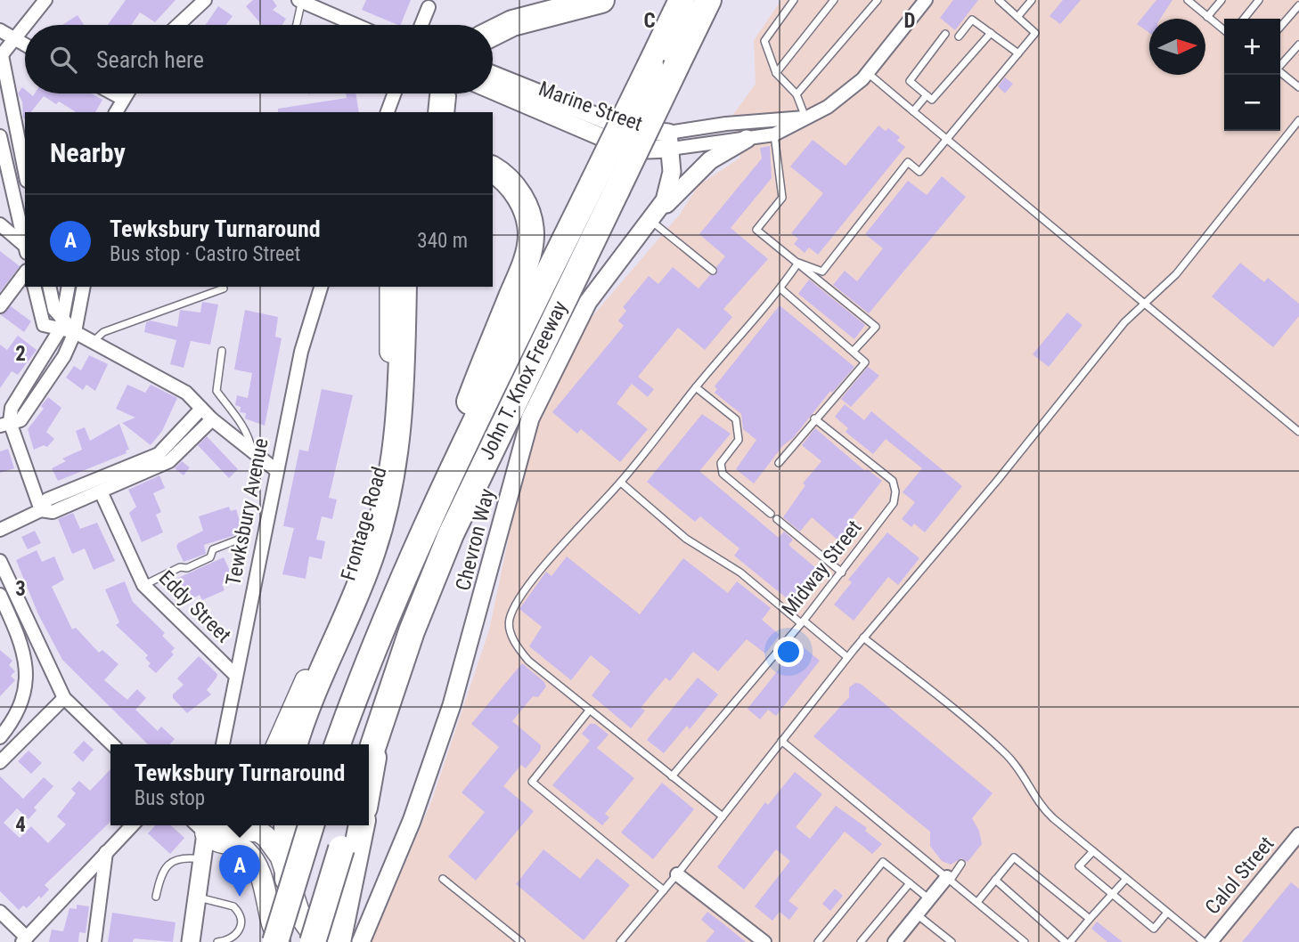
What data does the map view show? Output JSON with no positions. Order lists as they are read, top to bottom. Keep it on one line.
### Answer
{"streets":{"highway":["John T. Knox Freeway"],"main road":["Frontage Road"],"street":["Marine Street","Tewksbury Avenue","Chevron Way","Eddy Street","Calol Street"],"lane":["Midway Street"]},"crossings":[["Marine Street","Chevron Way"],["Tewksbury Avenue","Eddy Street"]],"north":"right","page":{"map_buttons":["+","−"],"search":"Search here","heading":"Nearby","list":[{"mark":"A","name":"Tewksbury Turnaround","note":"Bus stop · Castro Street","value":"340 m"}],"popup":["Tewksbury Turnaround","Bus stop"],"pins":"A"},"grid":{"columns":["C","D"],"rows":["2","3","4"]}}
